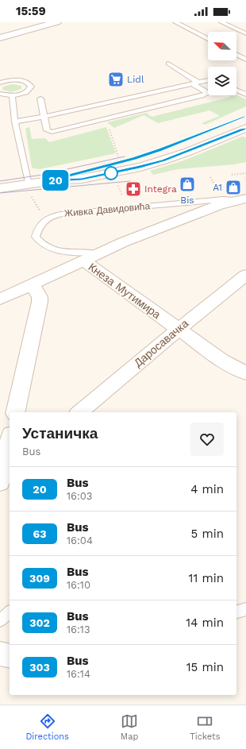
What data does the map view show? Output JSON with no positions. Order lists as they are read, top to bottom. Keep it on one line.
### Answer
{"streets":{"street":["Живка Давидовића","Кнеза Мутимира","Даросавачка"]},"crossings":[["Живка Давидовића","Кнеза Мутимира"],["Кнеза Мутимира","Даросавачка"]],"places":{"supermarket":["Lidl"],"shop":["Bis","A1"],"pharmacy":["Integra"]},"lines":["bus line 20"],"north":"top left","page":{"status":"15:59","on_map":"20","heading":["Устаничка","Bus"],"list":[{"mark":"20","name":"Bus","note":"16:03","value":"4 min"},{"mark":"63","name":"Bus","note":"16:04","value":"5 min"},{"mark":"309","name":"Bus","note":"16:10","value":"11 min"},{"mark":"302","name":"Bus","note":"16:13","value":"14 min"},{"mark":"303","name":"Bus","note":"16:14","value":"15 min"}],"tabs":["Directions","Map","Tickets"]}}
